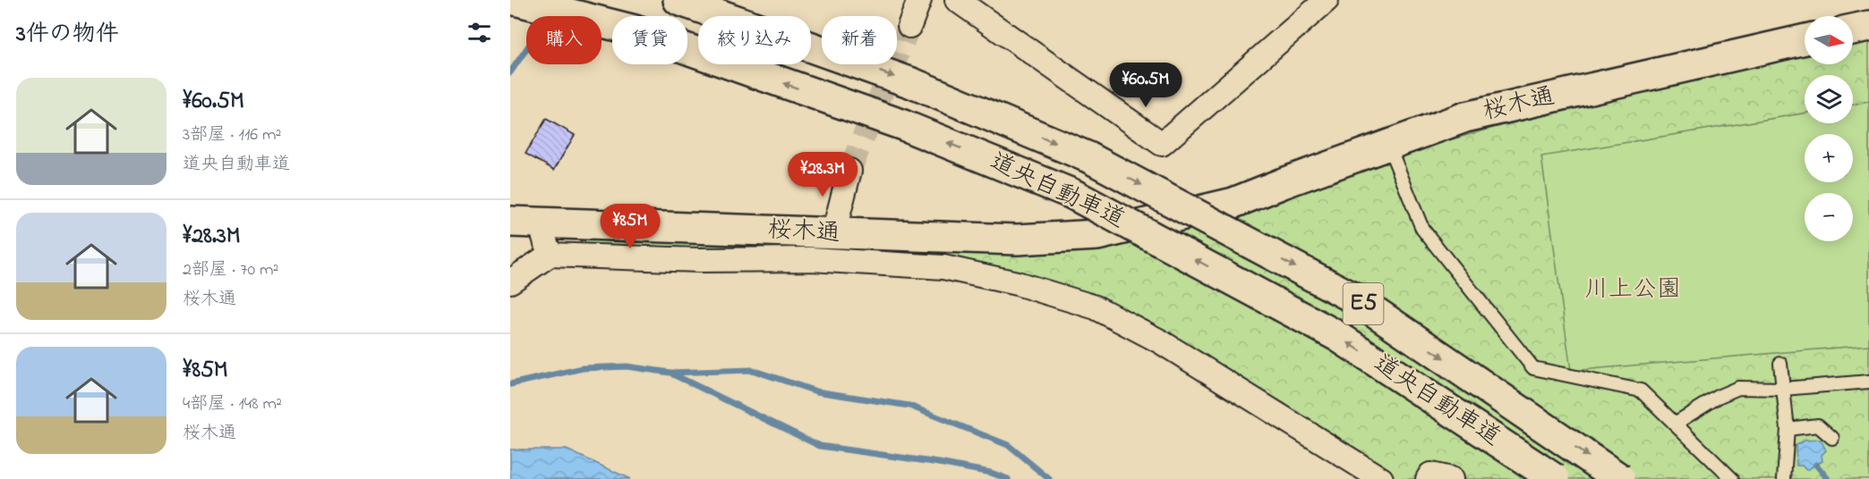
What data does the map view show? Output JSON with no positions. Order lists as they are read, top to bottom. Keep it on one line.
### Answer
{"streets":{"main road":["桜木通","道央自動車道","E5"]},"parks":["川上公園"],"north":"right","page":{"heading":"3件の物件","map_buttons":["+","−"],"chip":["購入","賃貸","絞り込み","新着"],"price":["¥60.5M","¥28.3M","¥85M"],"list":[{"name":"¥60.5M","note":"3部屋 · 116 m² · 道央自動車道"},{"name":"¥28.3M","note":"2部屋 · 70 m² · 桜木通"},{"name":"¥85M","note":"4部屋 · 148 m² · 桜木通"}]}}
